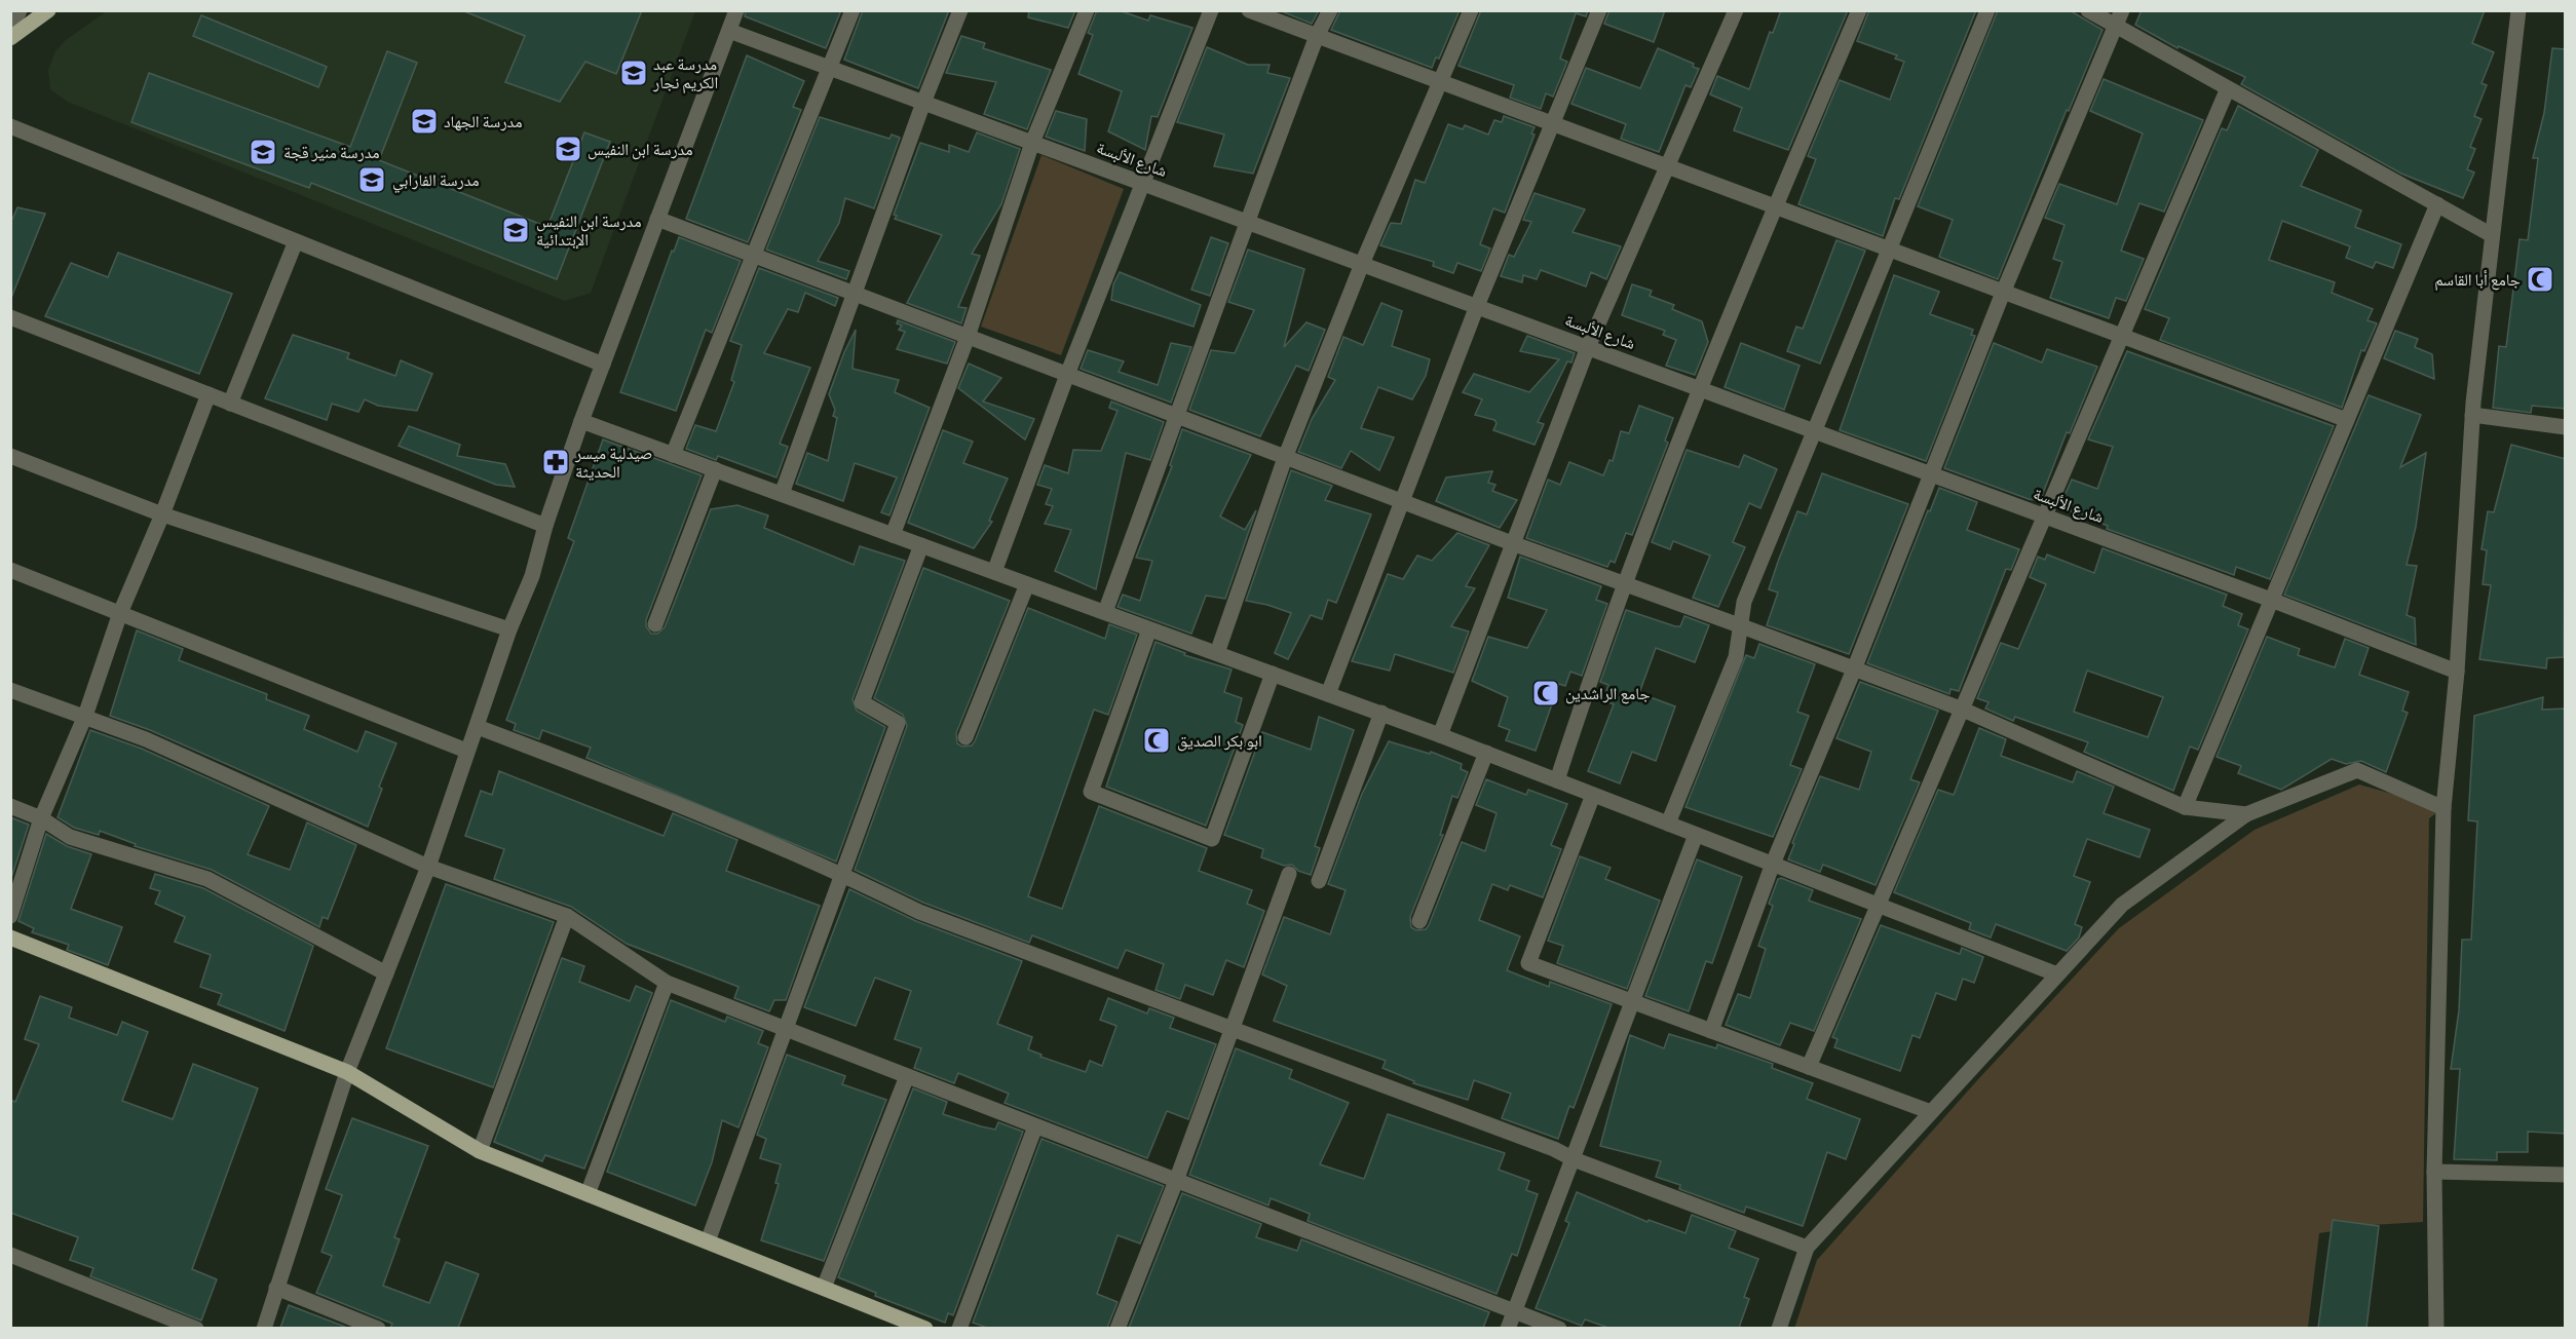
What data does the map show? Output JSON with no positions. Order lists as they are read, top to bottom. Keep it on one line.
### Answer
{"streets":{"street":["شارع الألبسة"]},"places":{"school or university":["مدرسة عبد الكريم نجار","مدرسة الجهاد","مدرسة ابن النفيس","مدرسة منير قجة","مدرسة الفارابي","مدرسة ابن النفيس الإبتدائية"],"mosque":["جامع أبا القاسم","جامع الراشدين","ابو بكر الصديق"],"pharmacy":["صيدلية ميسر الحديثة"]}}
